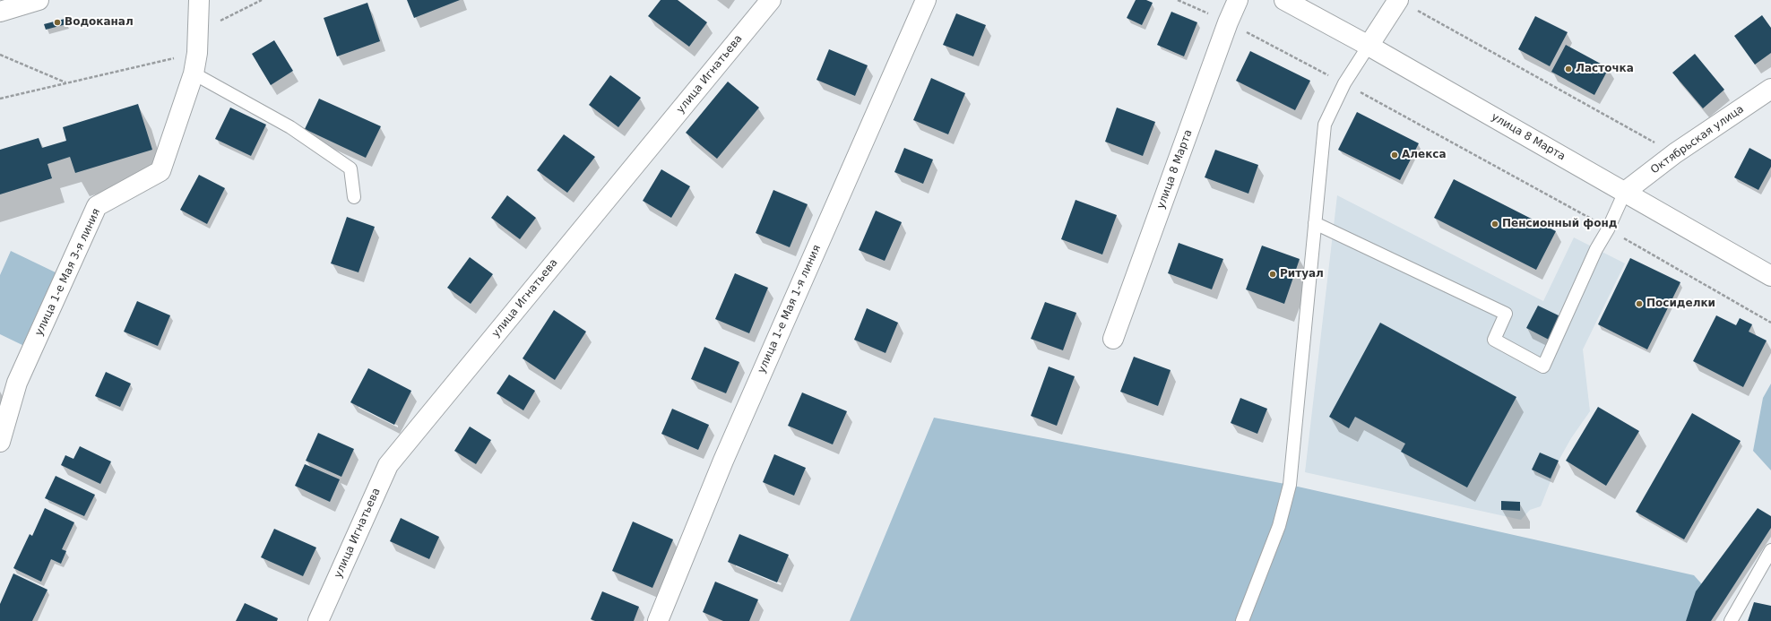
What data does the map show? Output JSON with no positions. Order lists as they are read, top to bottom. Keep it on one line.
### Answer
{"streets":{"street":["улица Игнатьева","улица 8 Марта","Октябрьская улица","улица 1-е Мая 3-я линия","улица 1-е Мая 1-я линия"]},"crossings":[["улица 8 Марта","Октябрьская улица"]],"places":["Водоканал","Ласточка","Алекса","Пенсионный фонд","Ритуал","Посиделки"]}
